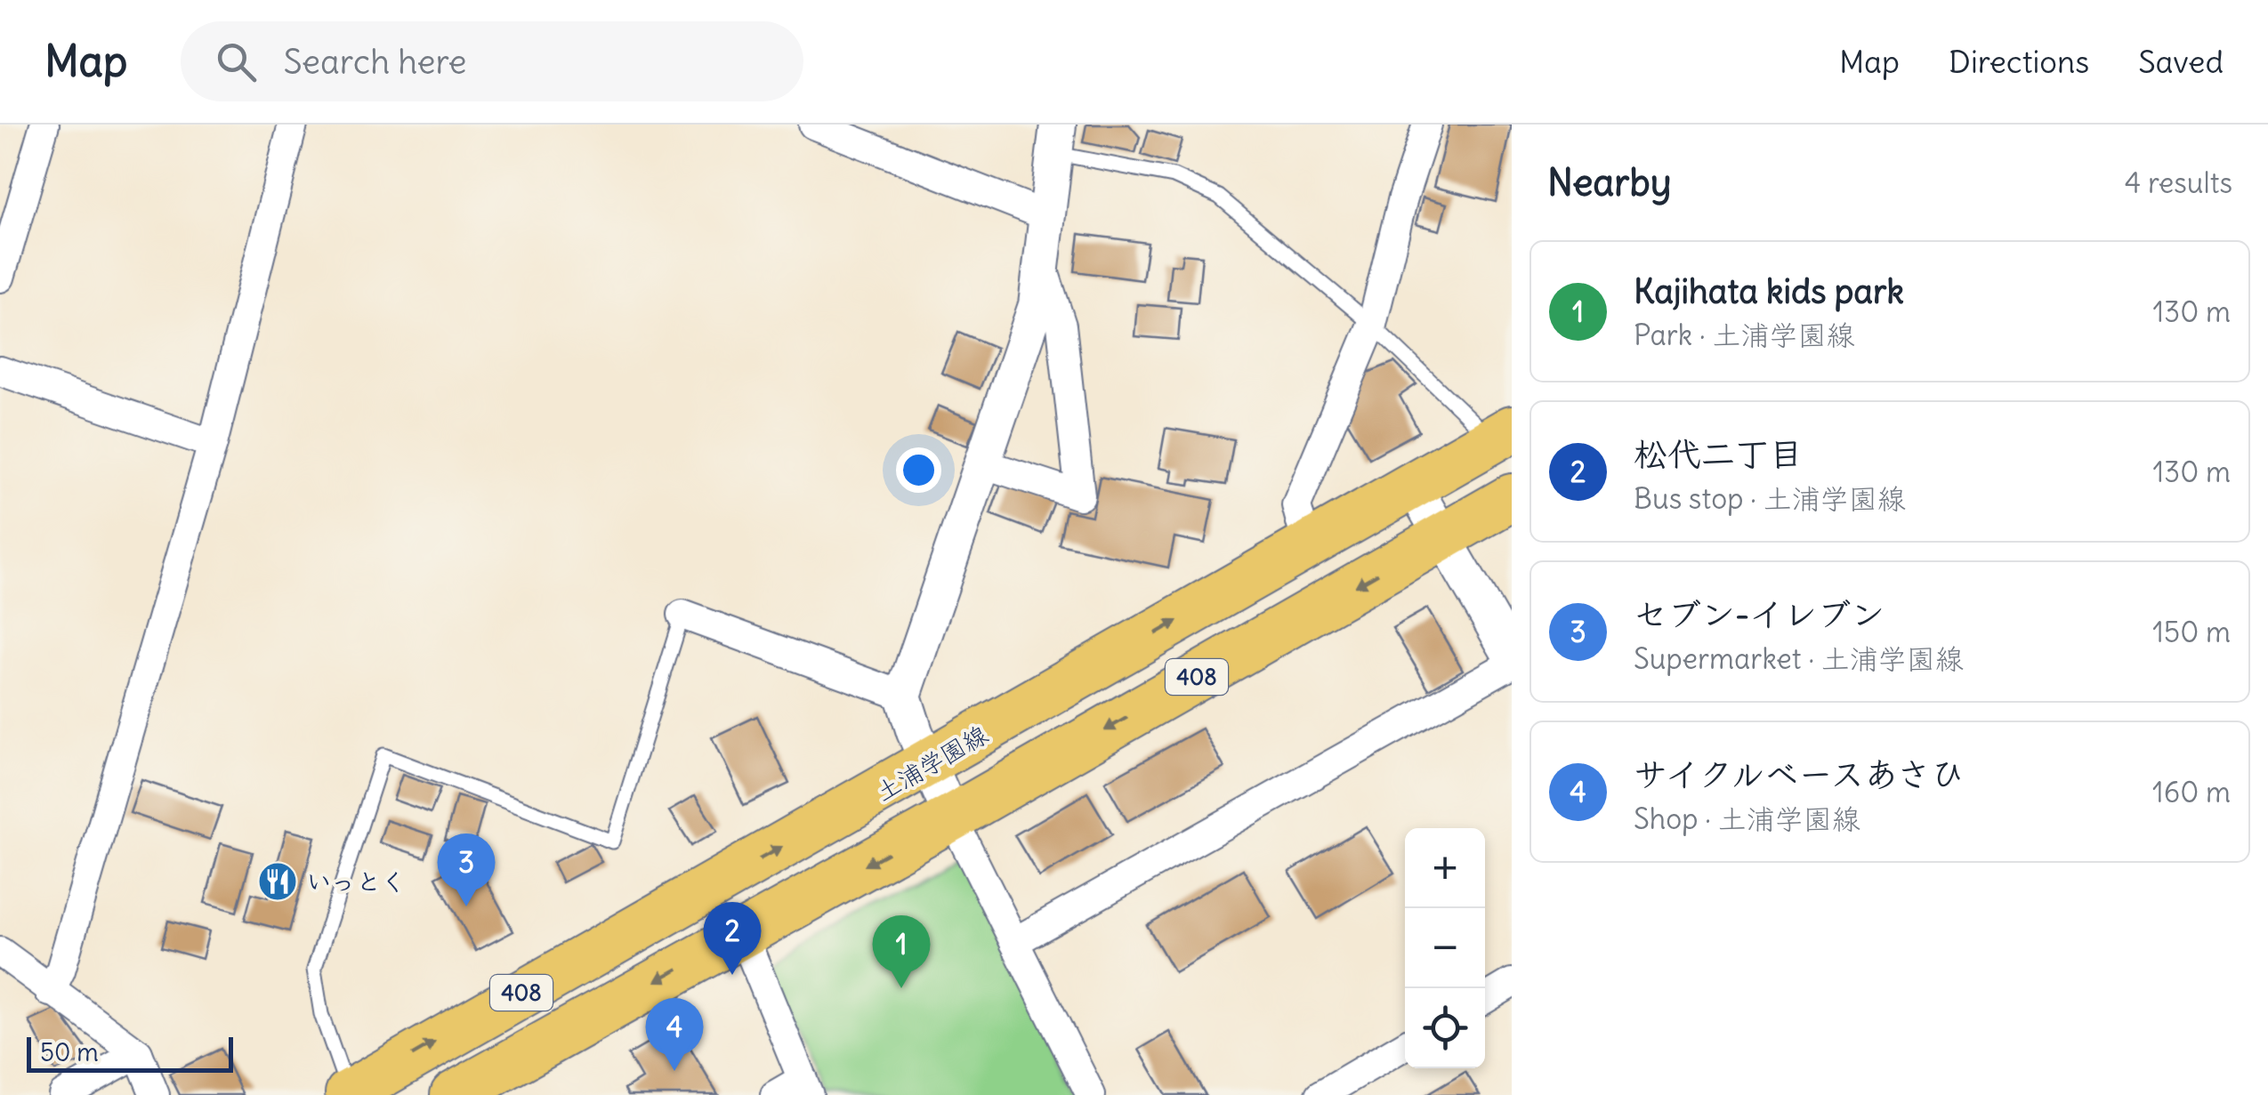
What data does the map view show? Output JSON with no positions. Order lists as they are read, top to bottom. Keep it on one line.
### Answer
{"streets":{"highway":["408","土浦学園線"]},"places":{"restaurant":["いっとく"]},"scale_bar":"50 m","page":{"header":"Map","search":"Search here","nav":["Map","Directions","Saved"],"heading":["Nearby","4 results"],"list":[{"mark":"1","name":"Kajihata kids park","note":"Park · 土浦学園線","value":"130 m"},{"mark":"2","name":"松代二丁目","note":"Bus stop · 土浦学園線","value":"130 m"},{"mark":"3","name":"セブン-イレブン","note":"Supermarket · 土浦学園線","value":"150 m"},{"mark":"4","name":"サイクルベースあさひ","note":"Shop · 土浦学園線","value":"160 m"}],"map_buttons":["+","−"],"pins":["3","2","1","4"],"scale":"50 m"}}
